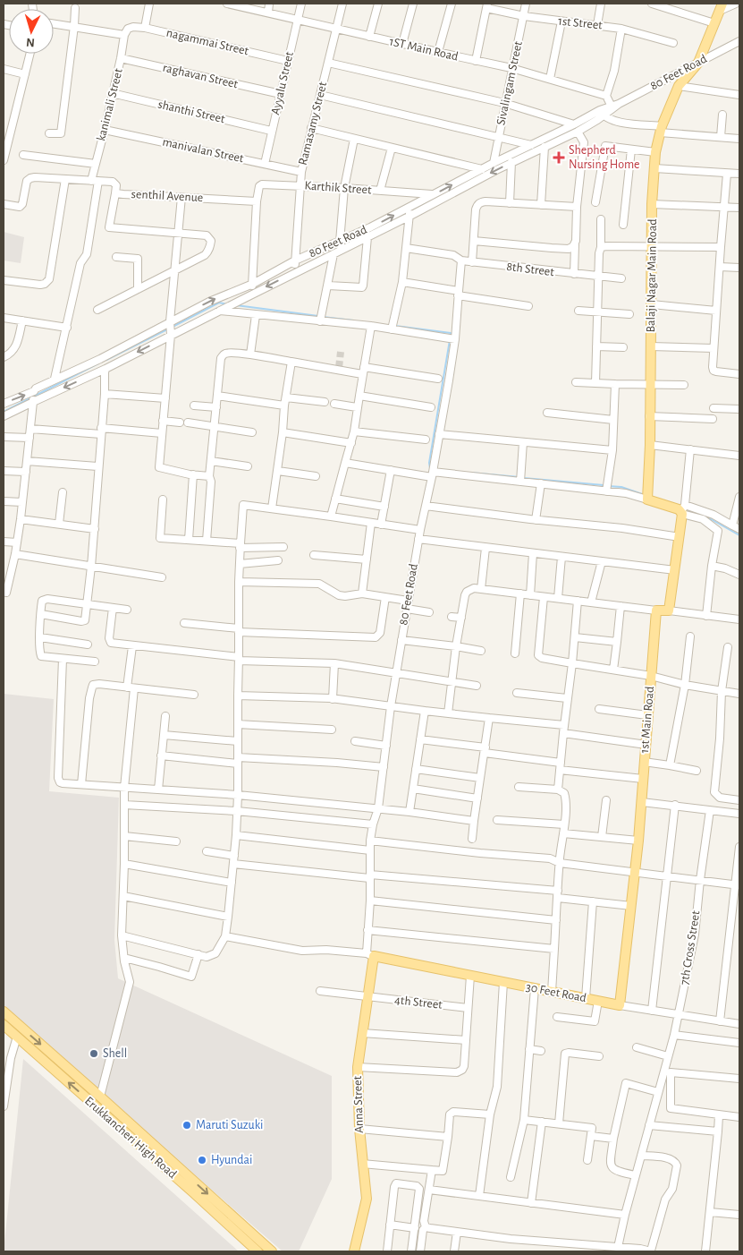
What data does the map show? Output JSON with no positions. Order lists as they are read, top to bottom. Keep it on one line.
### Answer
{"streets":{"main road":["Balaji Nagar Main Road","1st Main Road","30 Feet Road","Anna Street","Erukkancheri High Road"],"street":["1st Street","nagammai Street","1ST Main Road","80 Feet Road","raghavan Street","Ayyalu Street","Sivalingam Street","kanimali Street","shanthi Street","Ramasamy Street","manivalan Street","Karthik Street","senthil Avenue","8th Street","7th Cross Street","4th Street"]},"crossings":[["1st Street","Sivalingam Street"],["nagammai Street","Ayyalu Street"],["nagammai Street","kanimali Street"],["1ST Main Road","Ayyalu Street"],["1ST Main Road","Sivalingam Street"],["1ST Main Road","Ramasamy Street"],["80 Feet Road","Sivalingam Street"],["80 Feet Road","kanimali Street"],["80 Feet Road","Ramasamy Street"],["80 Feet Road","Karthik Street"],["80 Feet Road","8th Street"],["80 Feet Road","Balaji Nagar Main Road"],["80 Feet Road","30 Feet Road"],["80 Feet Road","Anna Street"],["raghavan Street","Ayyalu Street"],["raghavan Street","kanimali Street"],["Ayyalu Street","shanthi Street"],["Ayyalu Street","manivalan Street"],["kanimali Street","shanthi Street"],["kanimali Street","manivalan Street"],["kanimali Street","senthil Avenue"],["Ramasamy Street","manivalan Street"],["Ramasamy Street","Karthik Street"],["Karthik Street","senthil Avenue"],["1st Main Road","30 Feet Road"],["7th Cross Street","30 Feet Road"],["30 Feet Road","Anna Street"],["4th Street","Anna Street"]],"places":{"health":["Shepherd Nursing Home"],"other":["Shell","Maruti Suzuki","Hyundai"]},"north":"bottom"}
